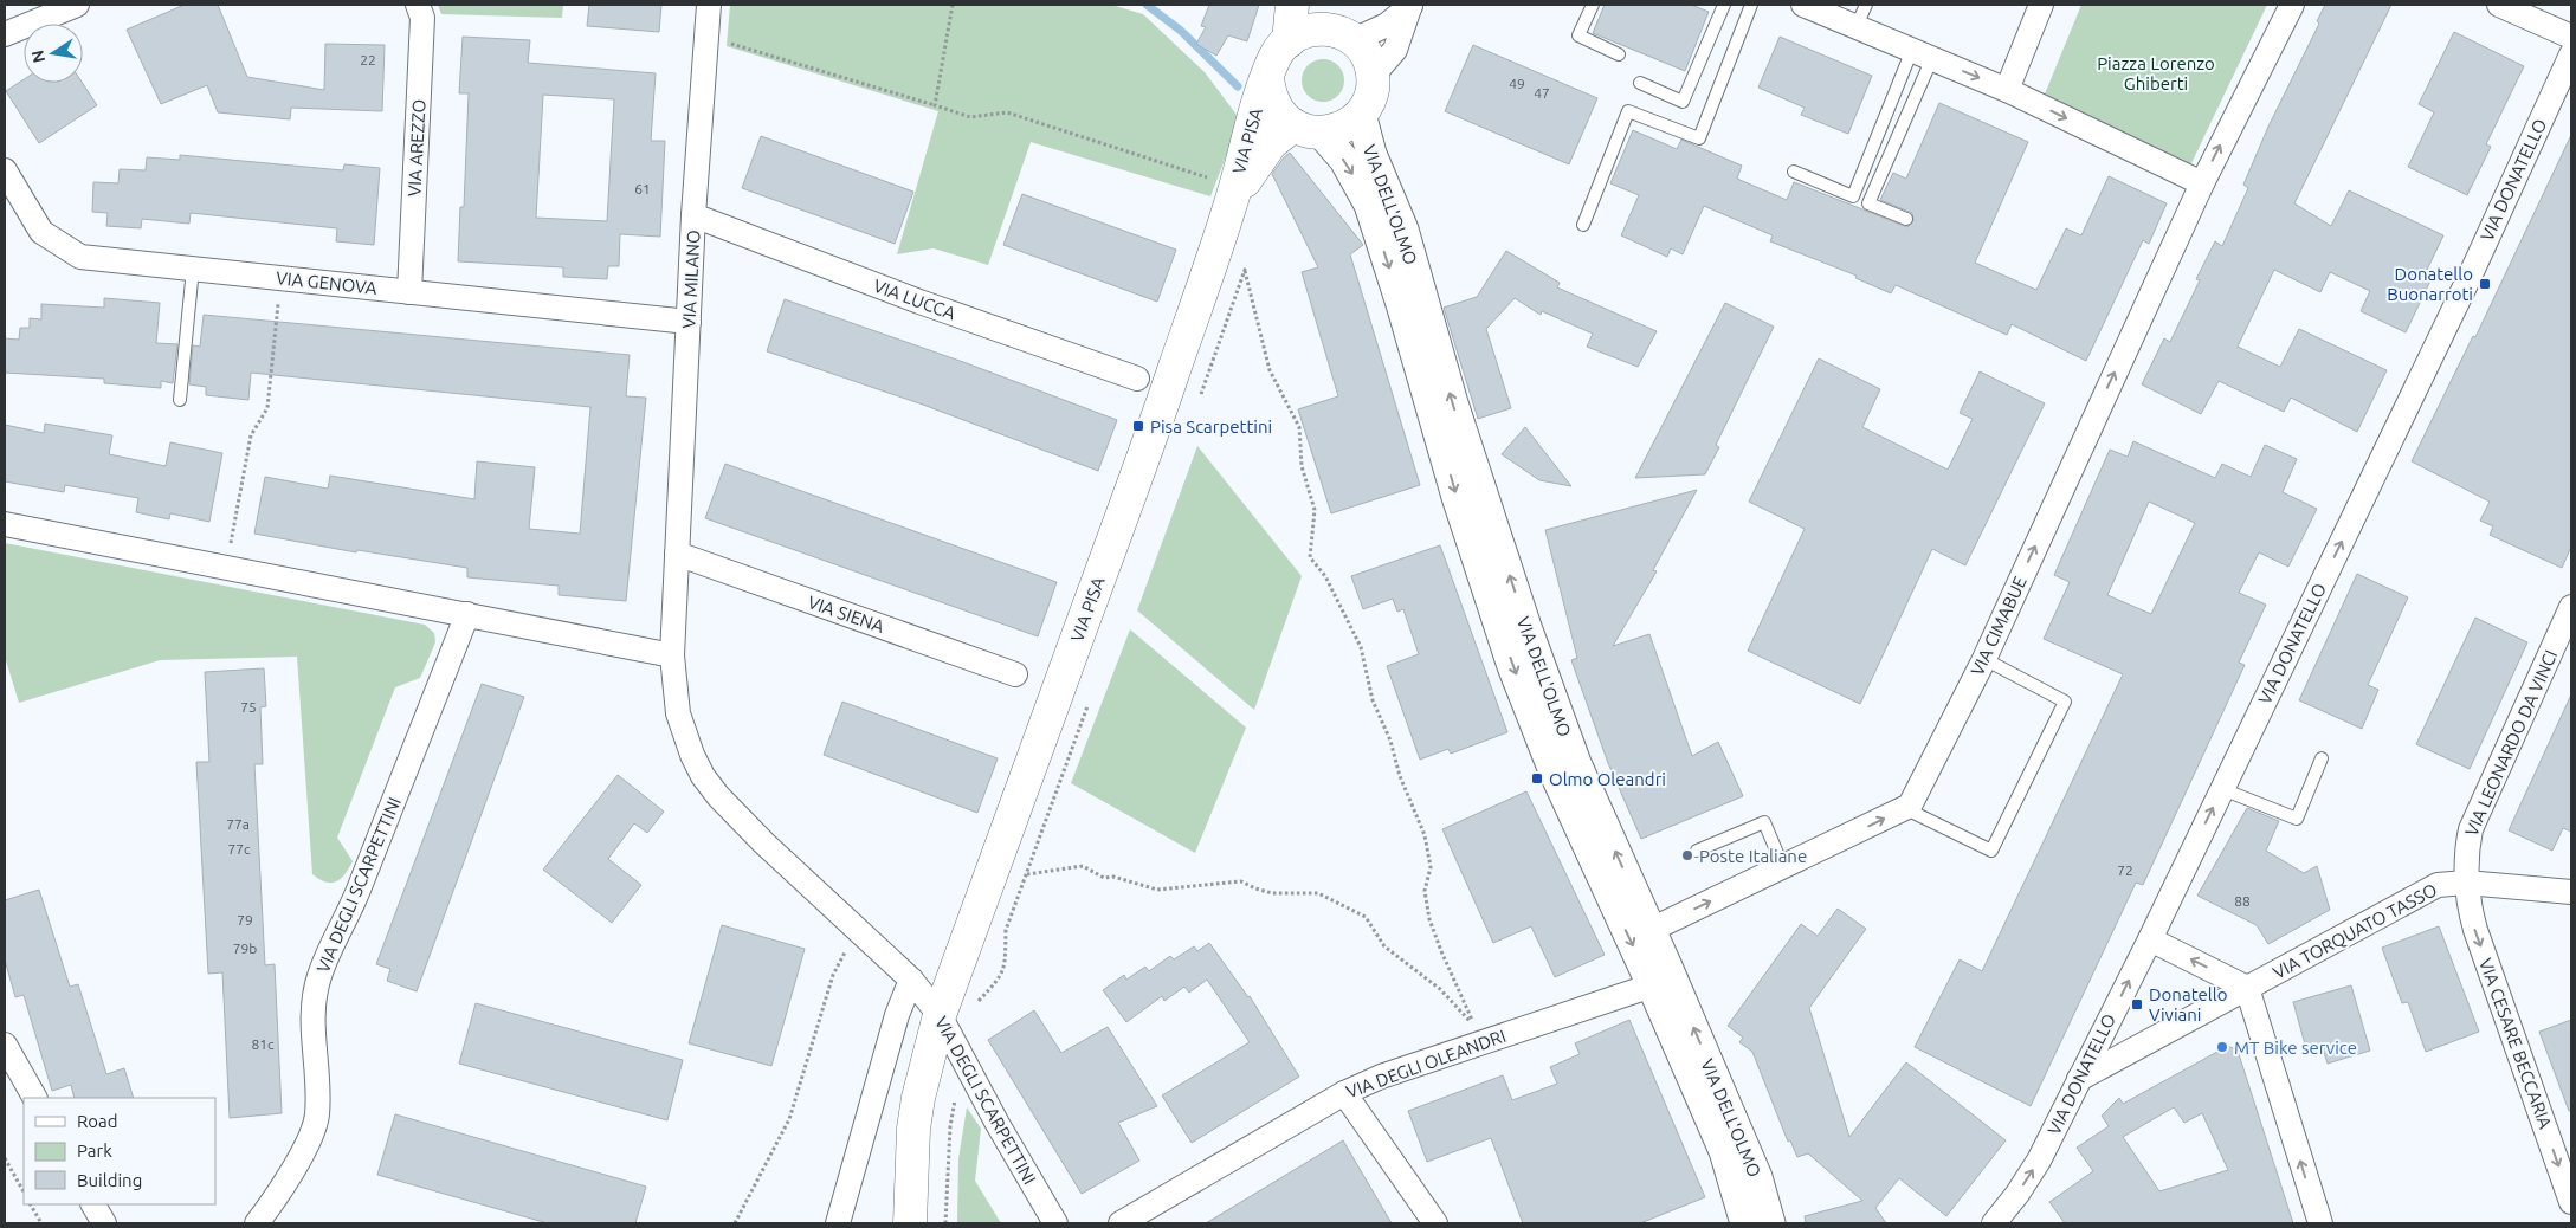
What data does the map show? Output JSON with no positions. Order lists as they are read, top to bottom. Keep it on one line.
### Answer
{"streets":{"main road":["VIA PISA","VIA DELL'OLMO"],"street":["VIA AREZZO","VIA DONATELLO","VIA MILANO","VIA GENOVA","VIA LUCCA","VIA SIENA","VIA CIMABUE","VIA LEONARDO DA VINCI","VIA DEGLI SCARPETTINI","VIA TORQUATO TASSO","VIA CESARE BECCARIA","VIA DEGLI OLEANDRI"]},"crossings":[["VIA PISA","VIA DELL'OLMO"],["VIA PISA","VIA DEGLI SCARPETTINI"],["VIA AREZZO","VIA GENOVA"],["VIA DONATELLO","VIA TORQUATO TASSO"],["VIA DELL'OLMO","VIA CIMABUE"],["VIA DELL'OLMO","VIA DEGLI OLEANDRI"],["VIA MILANO","VIA GENOVA"],["VIA MILANO","VIA LUCCA"],["VIA MILANO","VIA SIENA"],["VIA MILANO","VIA DEGLI SCARPETTINI"],["VIA SIENA","VIA DEGLI SCARPETTINI"],["VIA LEONARDO DA VINCI","VIA TORQUATO TASSO"],["VIA LEONARDO DA VINCI","VIA CESARE BECCARIA"],["VIA TORQUATO TASSO","VIA CESARE BECCARIA"]],"one_way":["VIA DONATELLO","VIA CIMABUE","VIA CESARE BECCARIA"],"parks":["Piazza Lorenzo Ghiberti"],"places":{"transit":["Donatello Buonarroti","Pisa Scarpettini","Olmo Oleandri","Donatello Viviani"],"other":["Poste Italiane","MT Bike service"]},"house_numbers":["22","49","47","61","75","77a","77c","72","88","79","79b","81c"],"legend":["Road","Park","Building"],"north":"left"}
